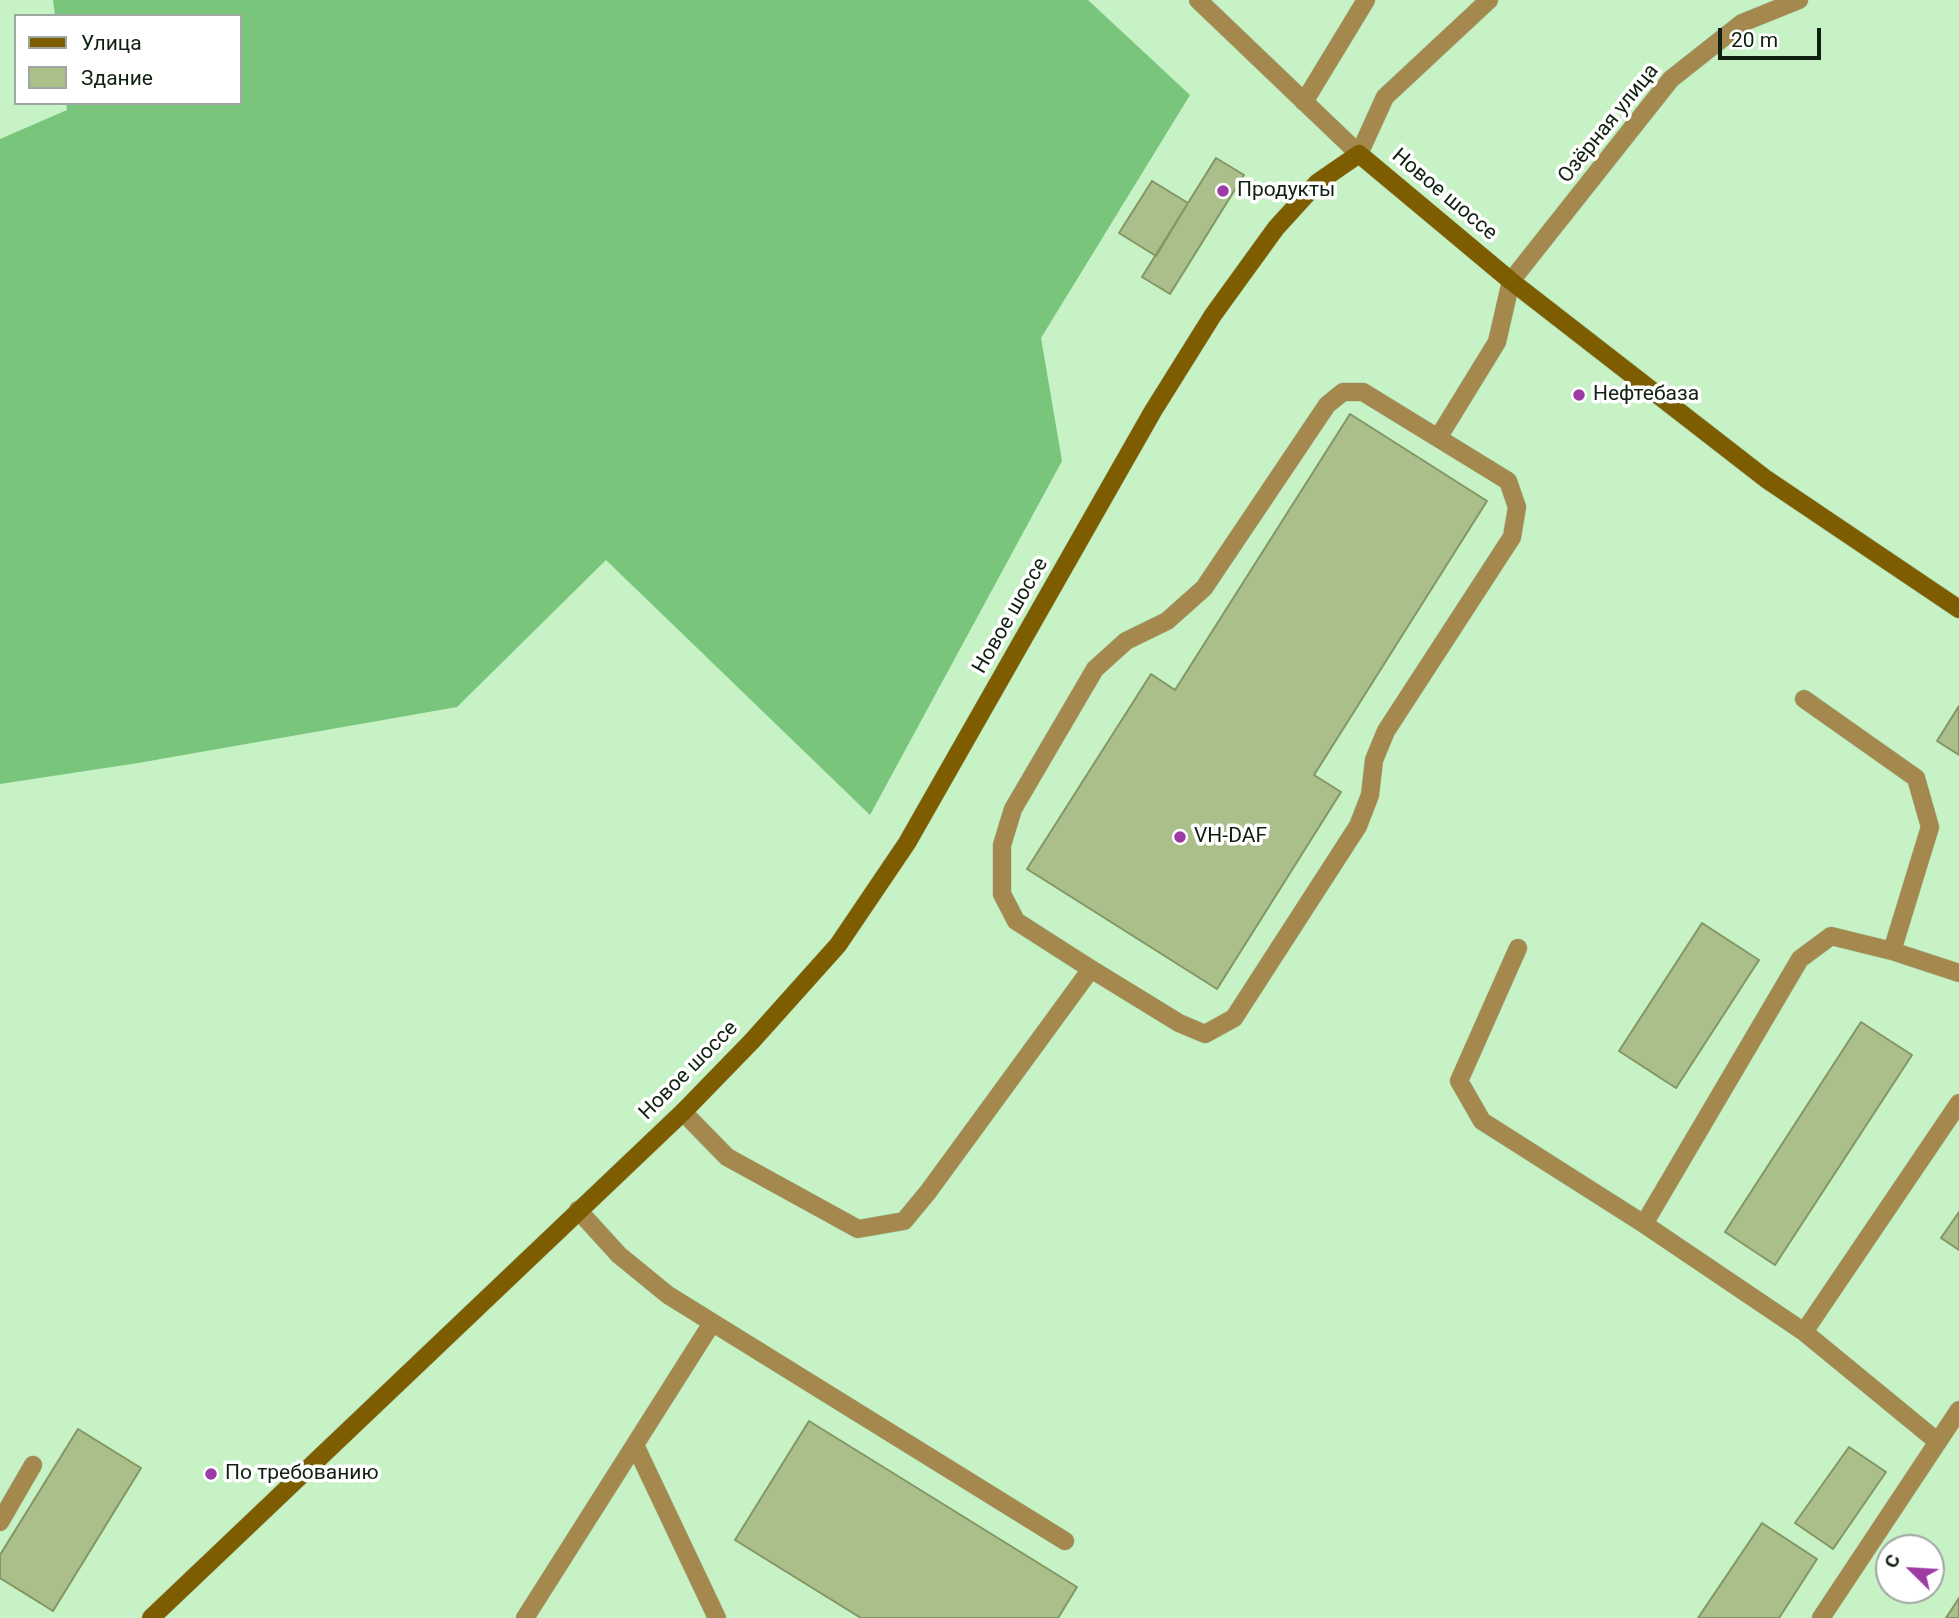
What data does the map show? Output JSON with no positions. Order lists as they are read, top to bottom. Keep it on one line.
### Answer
{"streets":{"main road":["Новое шоссе"],"street":["Озёрная улица"]},"crossings":[["Озёрная улица","Новое шоссе"]],"places":["Продукты","Нефтебаза","VH-DAF","По требованию"],"legend":["Улица","Здание"],"scale_bar":"20 m","north":"top left"}
